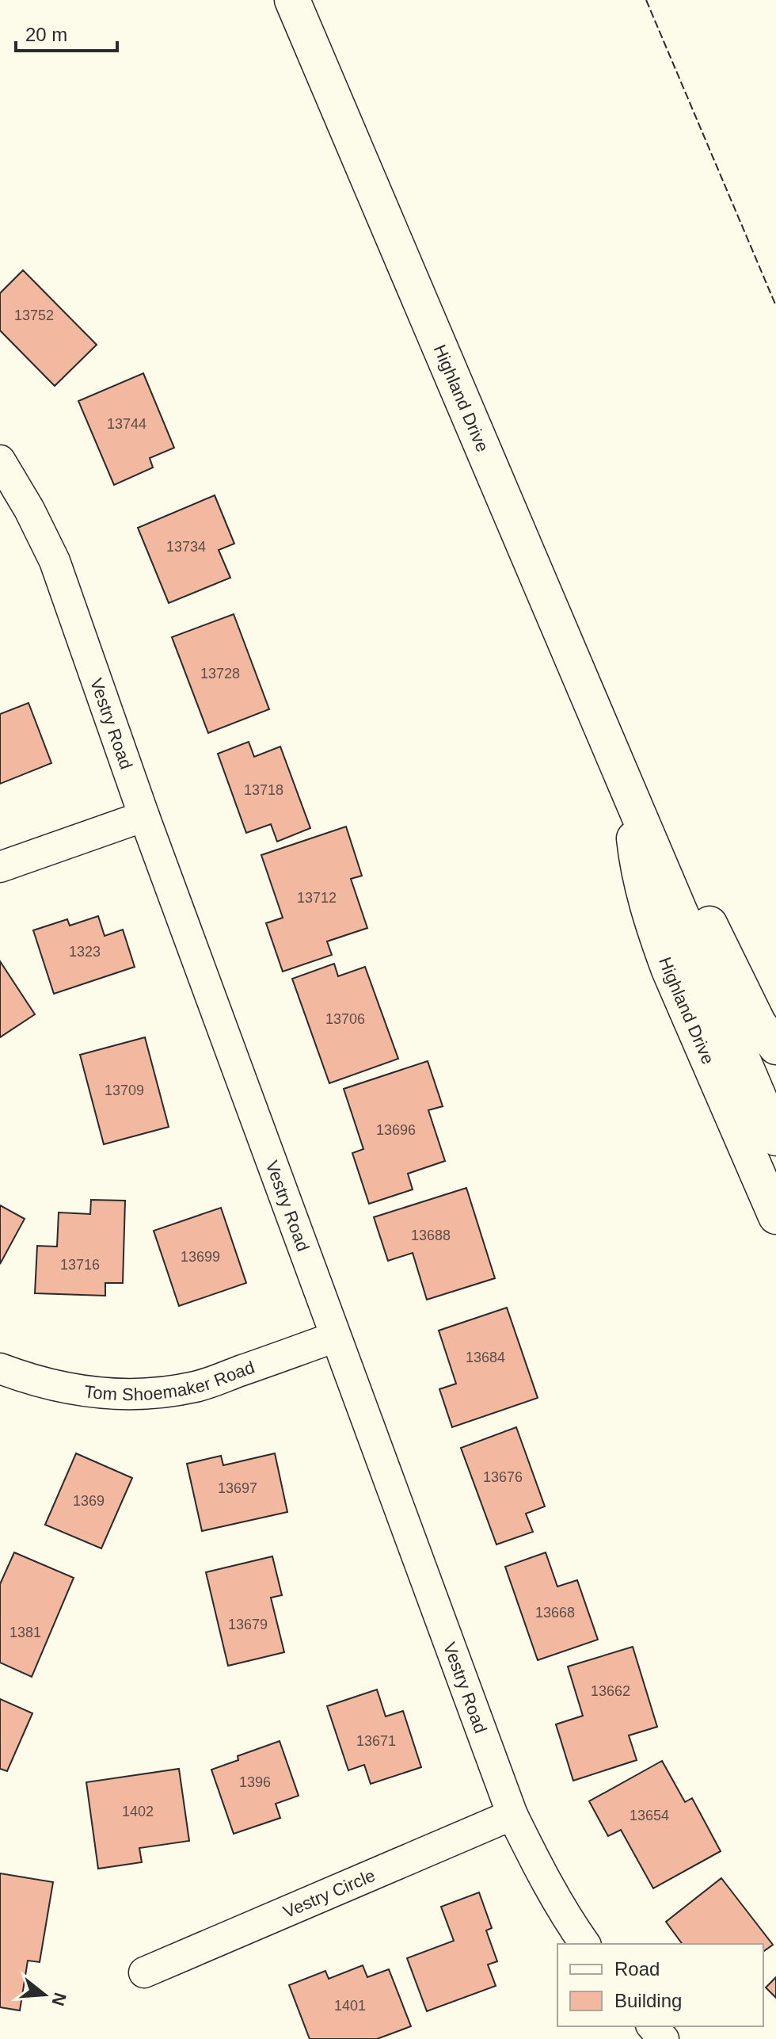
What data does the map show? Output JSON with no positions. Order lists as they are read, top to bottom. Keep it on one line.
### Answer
{"streets":{"main road":["Highland Drive"],"street":["Vestry Road","Tom Shoemaker Road","Vestry Circle"]},"crossings":[["Vestry Road","Tom Shoemaker Road"],["Vestry Road","Vestry Circle"]],"house_numbers":["13752","13744","13734","13728","13718","13712","1323","13706","13709","13696","13688","13699","13716","13684","13676","13697","1369","13668","13679","1381","13662","13671","1396","1402","13654","1401"],"legend":["Road","Building"],"scale_bar":"20 m","north":"right"}
